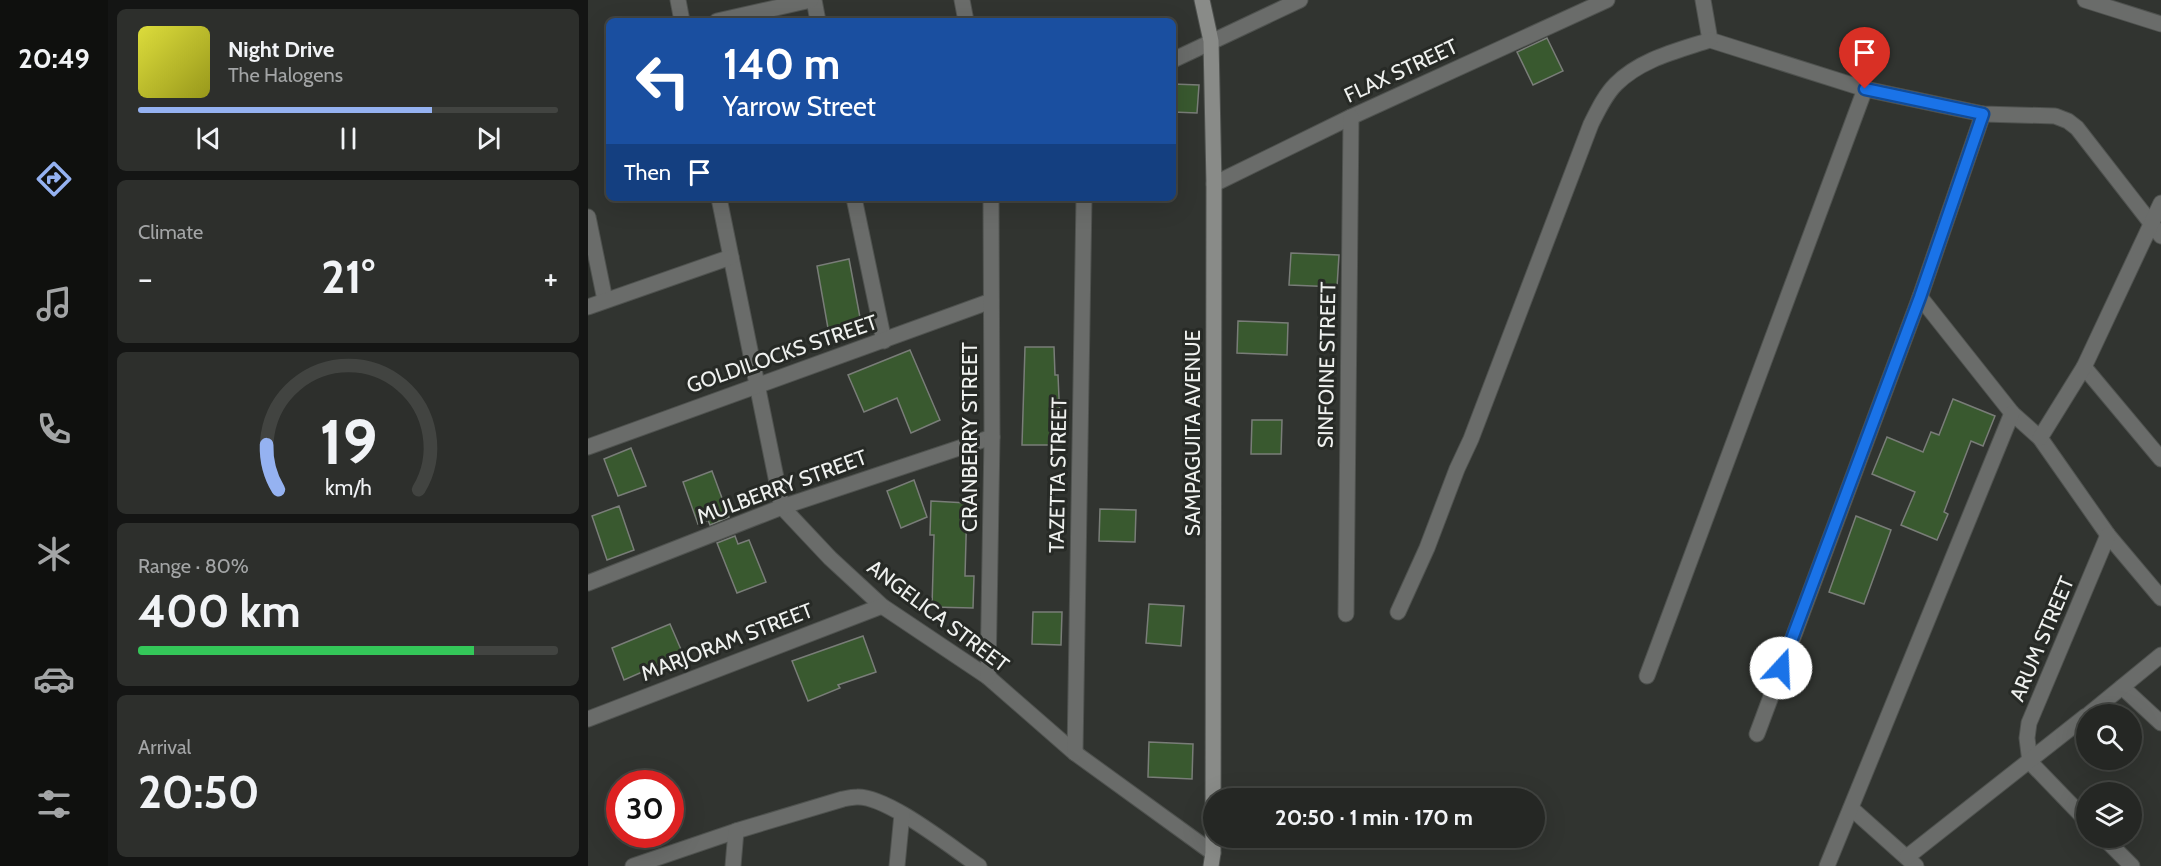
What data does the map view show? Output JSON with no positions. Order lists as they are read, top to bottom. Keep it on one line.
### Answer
{"streets":{"main road":["SAMPAGUITA AVENUE"],"street":["FLAX STREET","GOLDILOCKS STREET","SINFOINE STREET","CRANBERRY STREET","TAZETTA STREET","MULBERRY STREET","ANGELICA STREET","ARUM STREET","MARJORAM STREET"]},"crossings":[["FLAX STREET","SINFOINE STREET"],["FLAX STREET","SAMPAGUITA AVENUE"],["GOLDILOCKS STREET","CRANBERRY STREET"],["SAMPAGUITA AVENUE","ANGELICA STREET"],["CRANBERRY STREET","MULBERRY STREET"],["CRANBERRY STREET","ANGELICA STREET"],["TAZETTA STREET","ANGELICA STREET"],["MULBERRY STREET","ANGELICA STREET"],["ANGELICA STREET","MARJORAM STREET"]],"page":{"tabs":"20:49","turn":["140 m","Yarrow Street"],"song":["Night Drive","The Halogens"],"then":"Then","tile":["Climate",["Range · 80%","400 km"],["Arrival","20:50"]],"heat":["−","21°","+"],"limit":"30","trip":"20:50 · 1 min · 170 m","gauge":["19","km/h"]}}
